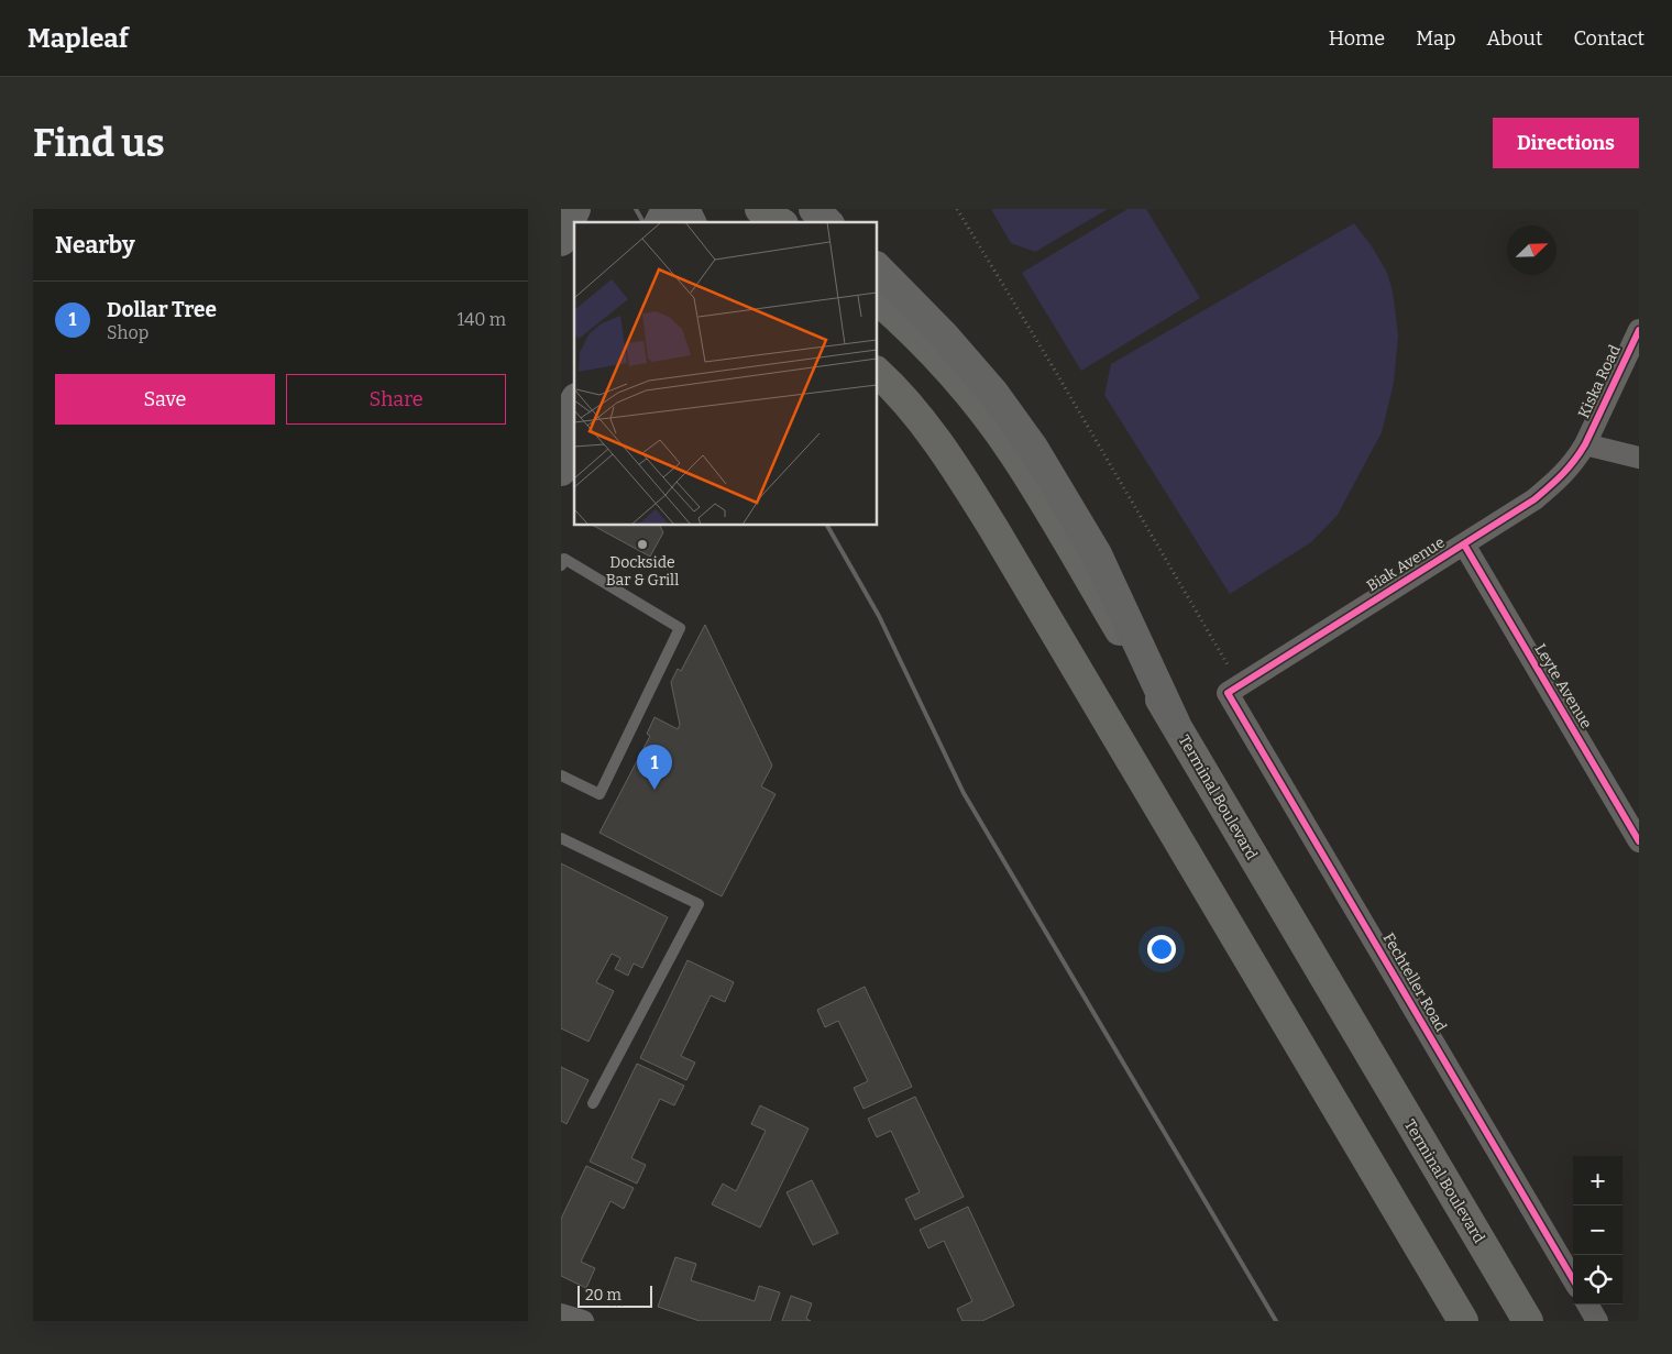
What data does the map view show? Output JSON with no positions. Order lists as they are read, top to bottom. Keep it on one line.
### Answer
{"streets":{"main road":["Terminal Boulevard"],"street":["Kiska Road","Biak Avenue","Leyte Avenue","Fechteller Road"]},"crossings":[["Kiska Road","Biak Avenue"],["Biak Avenue","Leyte Avenue"],["Biak Avenue","Fechteller Road"]],"places":["Dockside Bar & Grill"],"scale_bar":"20 m","north":"top right","page":{"header":"Mapleaf","nav":["Home","Map","About","Contact"],"buttons":["Directions",["Save","Share"]],"title":"Find us","heading":"Nearby","list":[{"mark":"1","name":"Dollar Tree","note":"Shop","value":"140 m"}],"pins":"1","map_buttons":["+","−"],"scale":"20 m"}}
